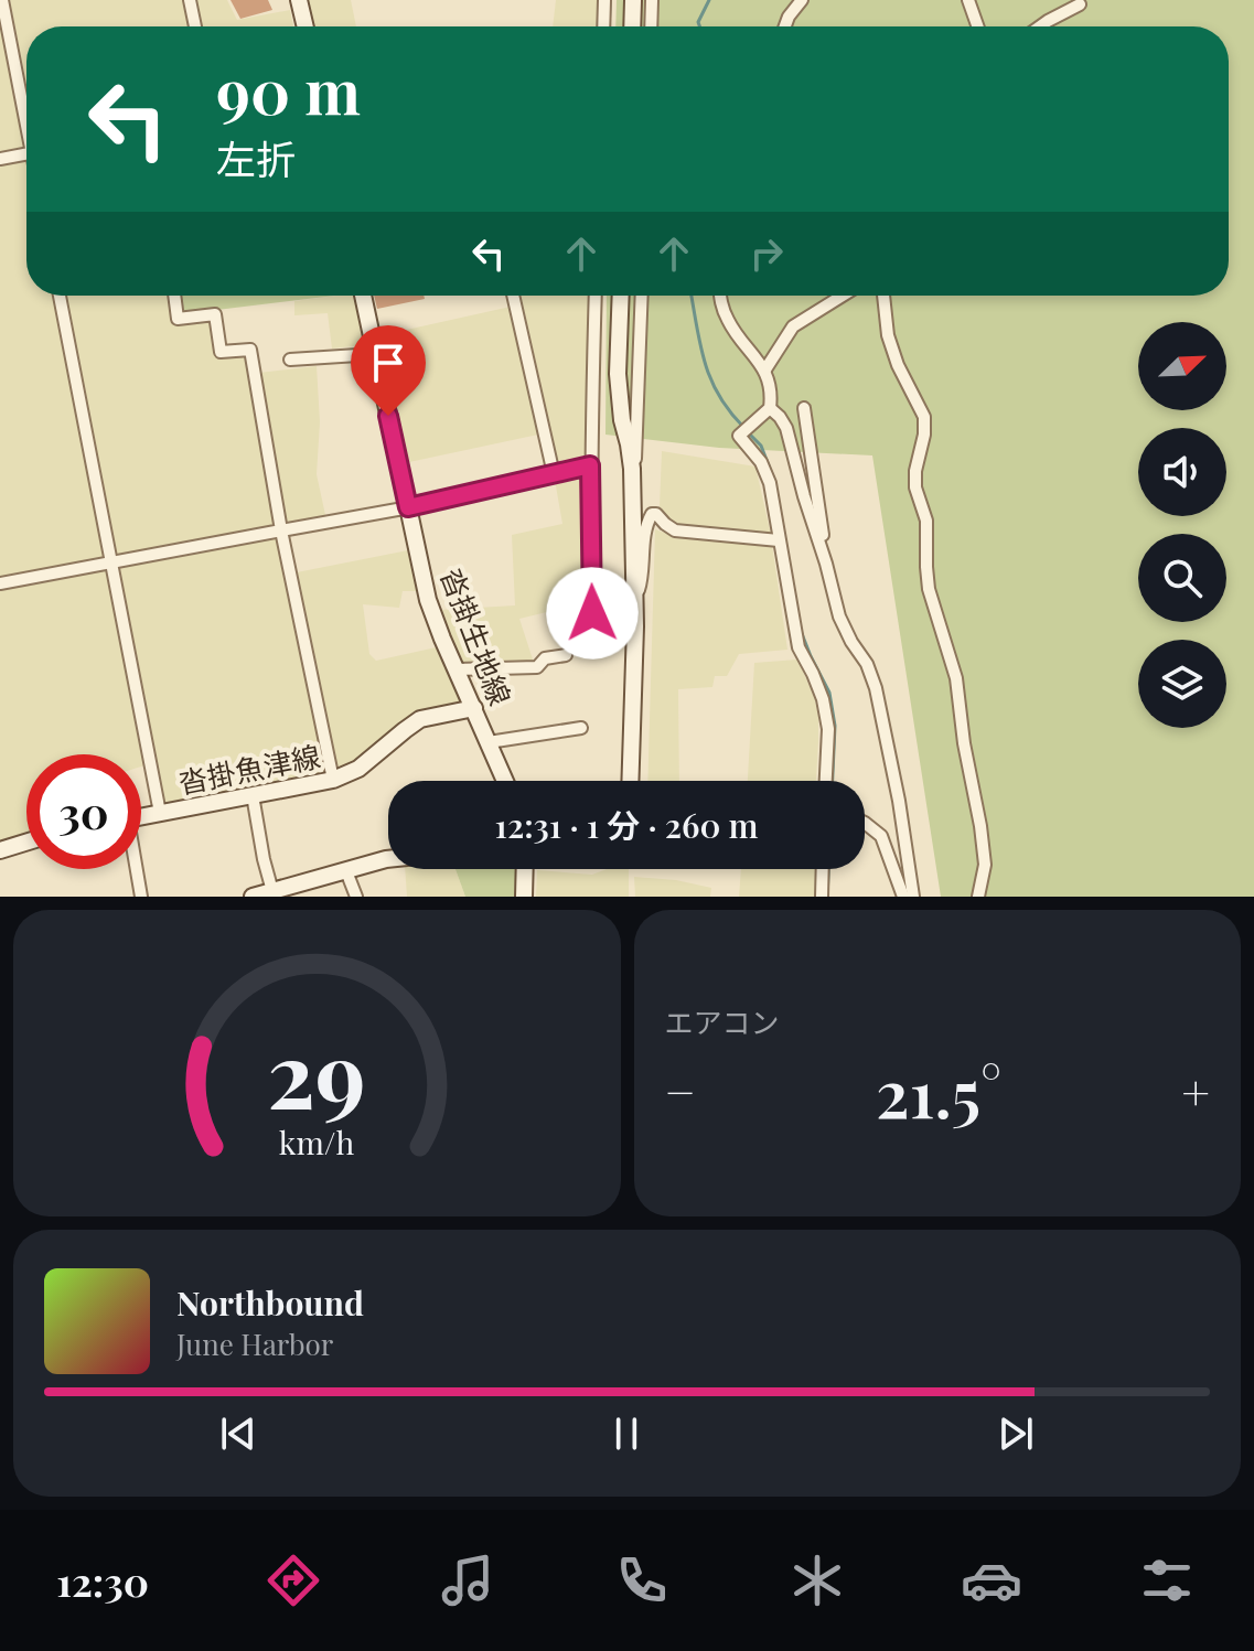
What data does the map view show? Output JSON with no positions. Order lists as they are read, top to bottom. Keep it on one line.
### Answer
{"streets":{"main road":["沓掛生地線","沓掛魚津線"]},"crossings":[["沓掛生地線","沓掛魚津線"]],"north":"top right","page":{"turn":["90 m","左折"],"limit":"30","trip":"12:31 · 1 分 · 260 m","tile":"エアコン","heat":["−","21.5°","+"],"song":["Northbound","June Harbor"],"tabs":"12:30","gauge":["29","km/h"]}}
